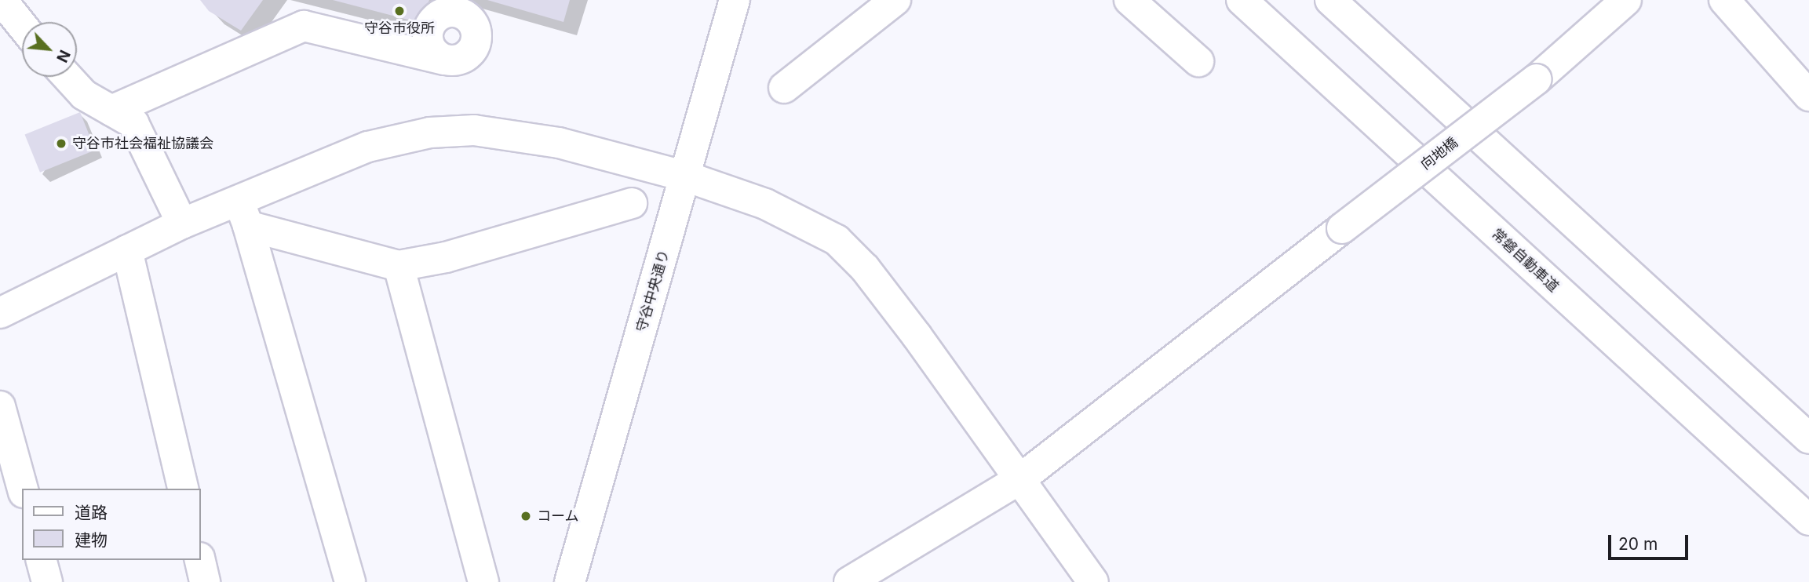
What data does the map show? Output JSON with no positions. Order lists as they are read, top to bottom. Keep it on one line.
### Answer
{"streets":{"main road":["向地橋","常磐自動車道","守谷中央通り"]},"places":["守谷市役所","守谷市社会福祉協議会","コーム"],"legend":["道路","建物"],"scale_bar":"20 m","north":"bottom right"}
